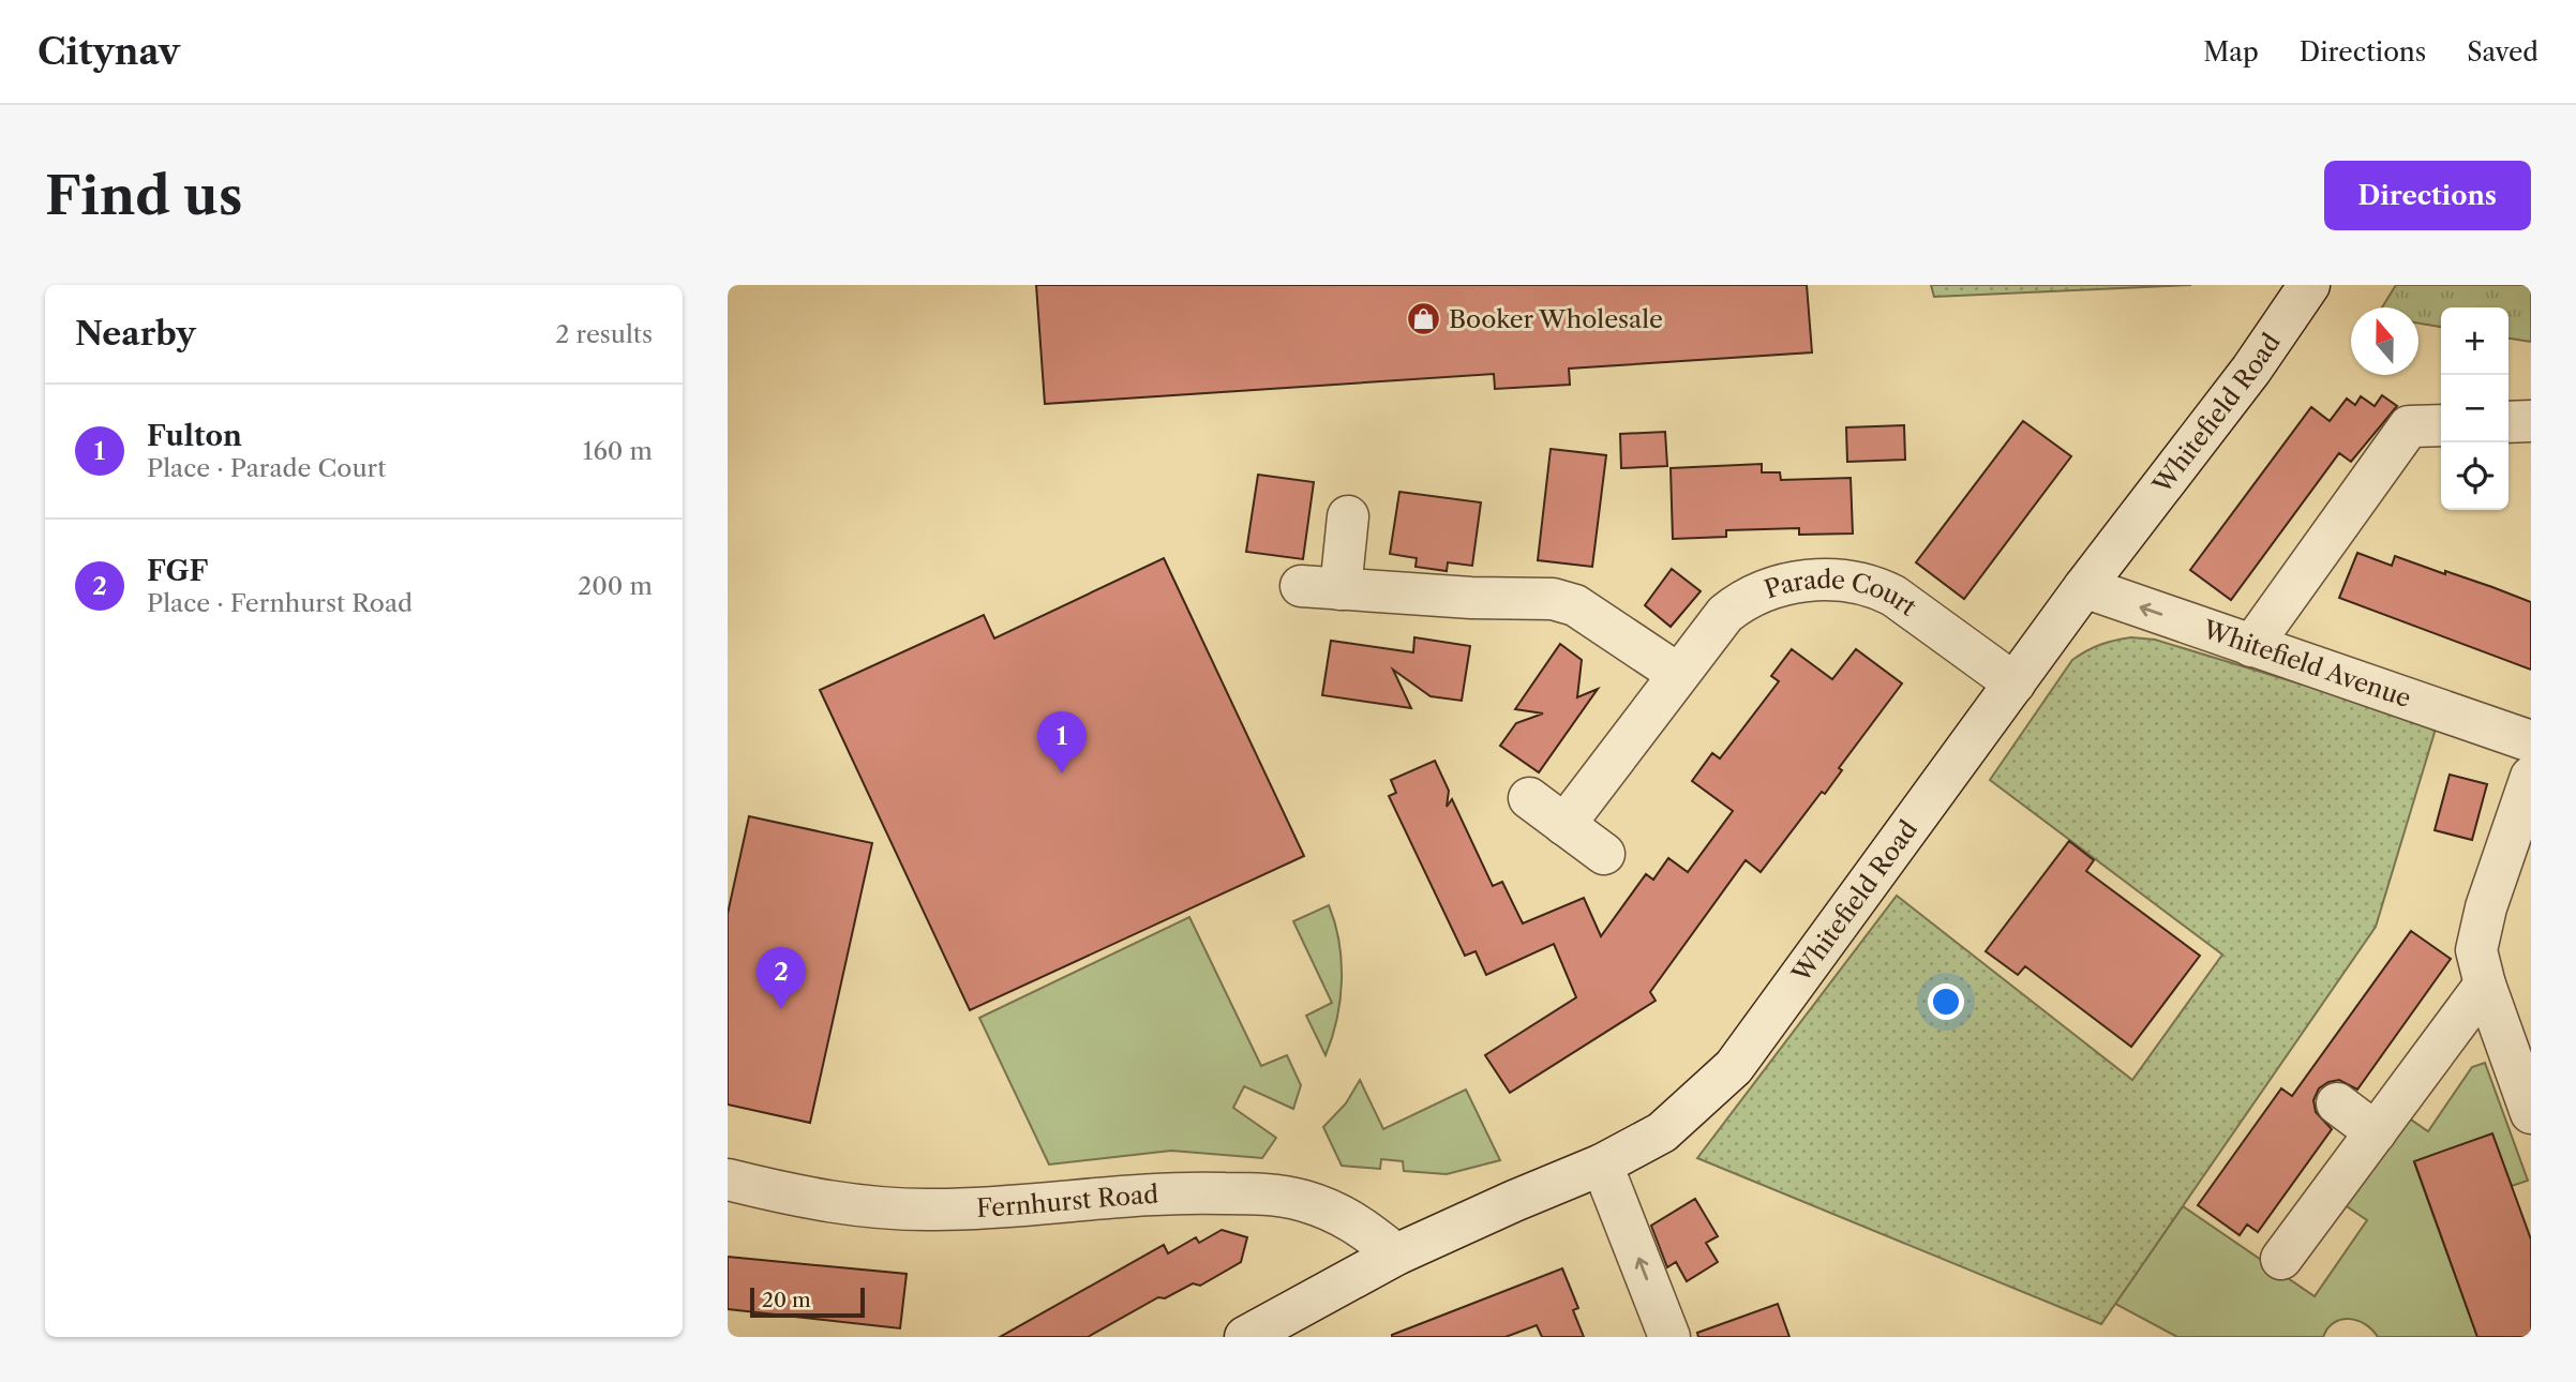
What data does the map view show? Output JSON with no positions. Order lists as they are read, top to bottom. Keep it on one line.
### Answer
{"streets":{"street":["Whitefield Road","Parade Court","Whitefield Avenue","Fernhurst Road"]},"crossings":[["Whitefield Road","Parade Court"],["Whitefield Road","Whitefield Avenue"],["Whitefield Road","Fernhurst Road"]],"one_way":["Whitefield Avenue"],"places":{"shop":["Booker Wholesale"]},"scale_bar":"20 m","north":"top","page":{"header":"Citynav","nav":["Map","Directions","Saved"],"buttons":"Directions","title":"Find us","heading":["Nearby","2 results"],"map_buttons":["+","−"],"list":[{"mark":"1","name":"Fulton","note":"Place · Parade Court","value":"160 m"},{"mark":"2","name":"FGF","note":"Place · Fernhurst Road","value":"200 m"}],"pins":["1","2"],"scale":"20 m"}}
